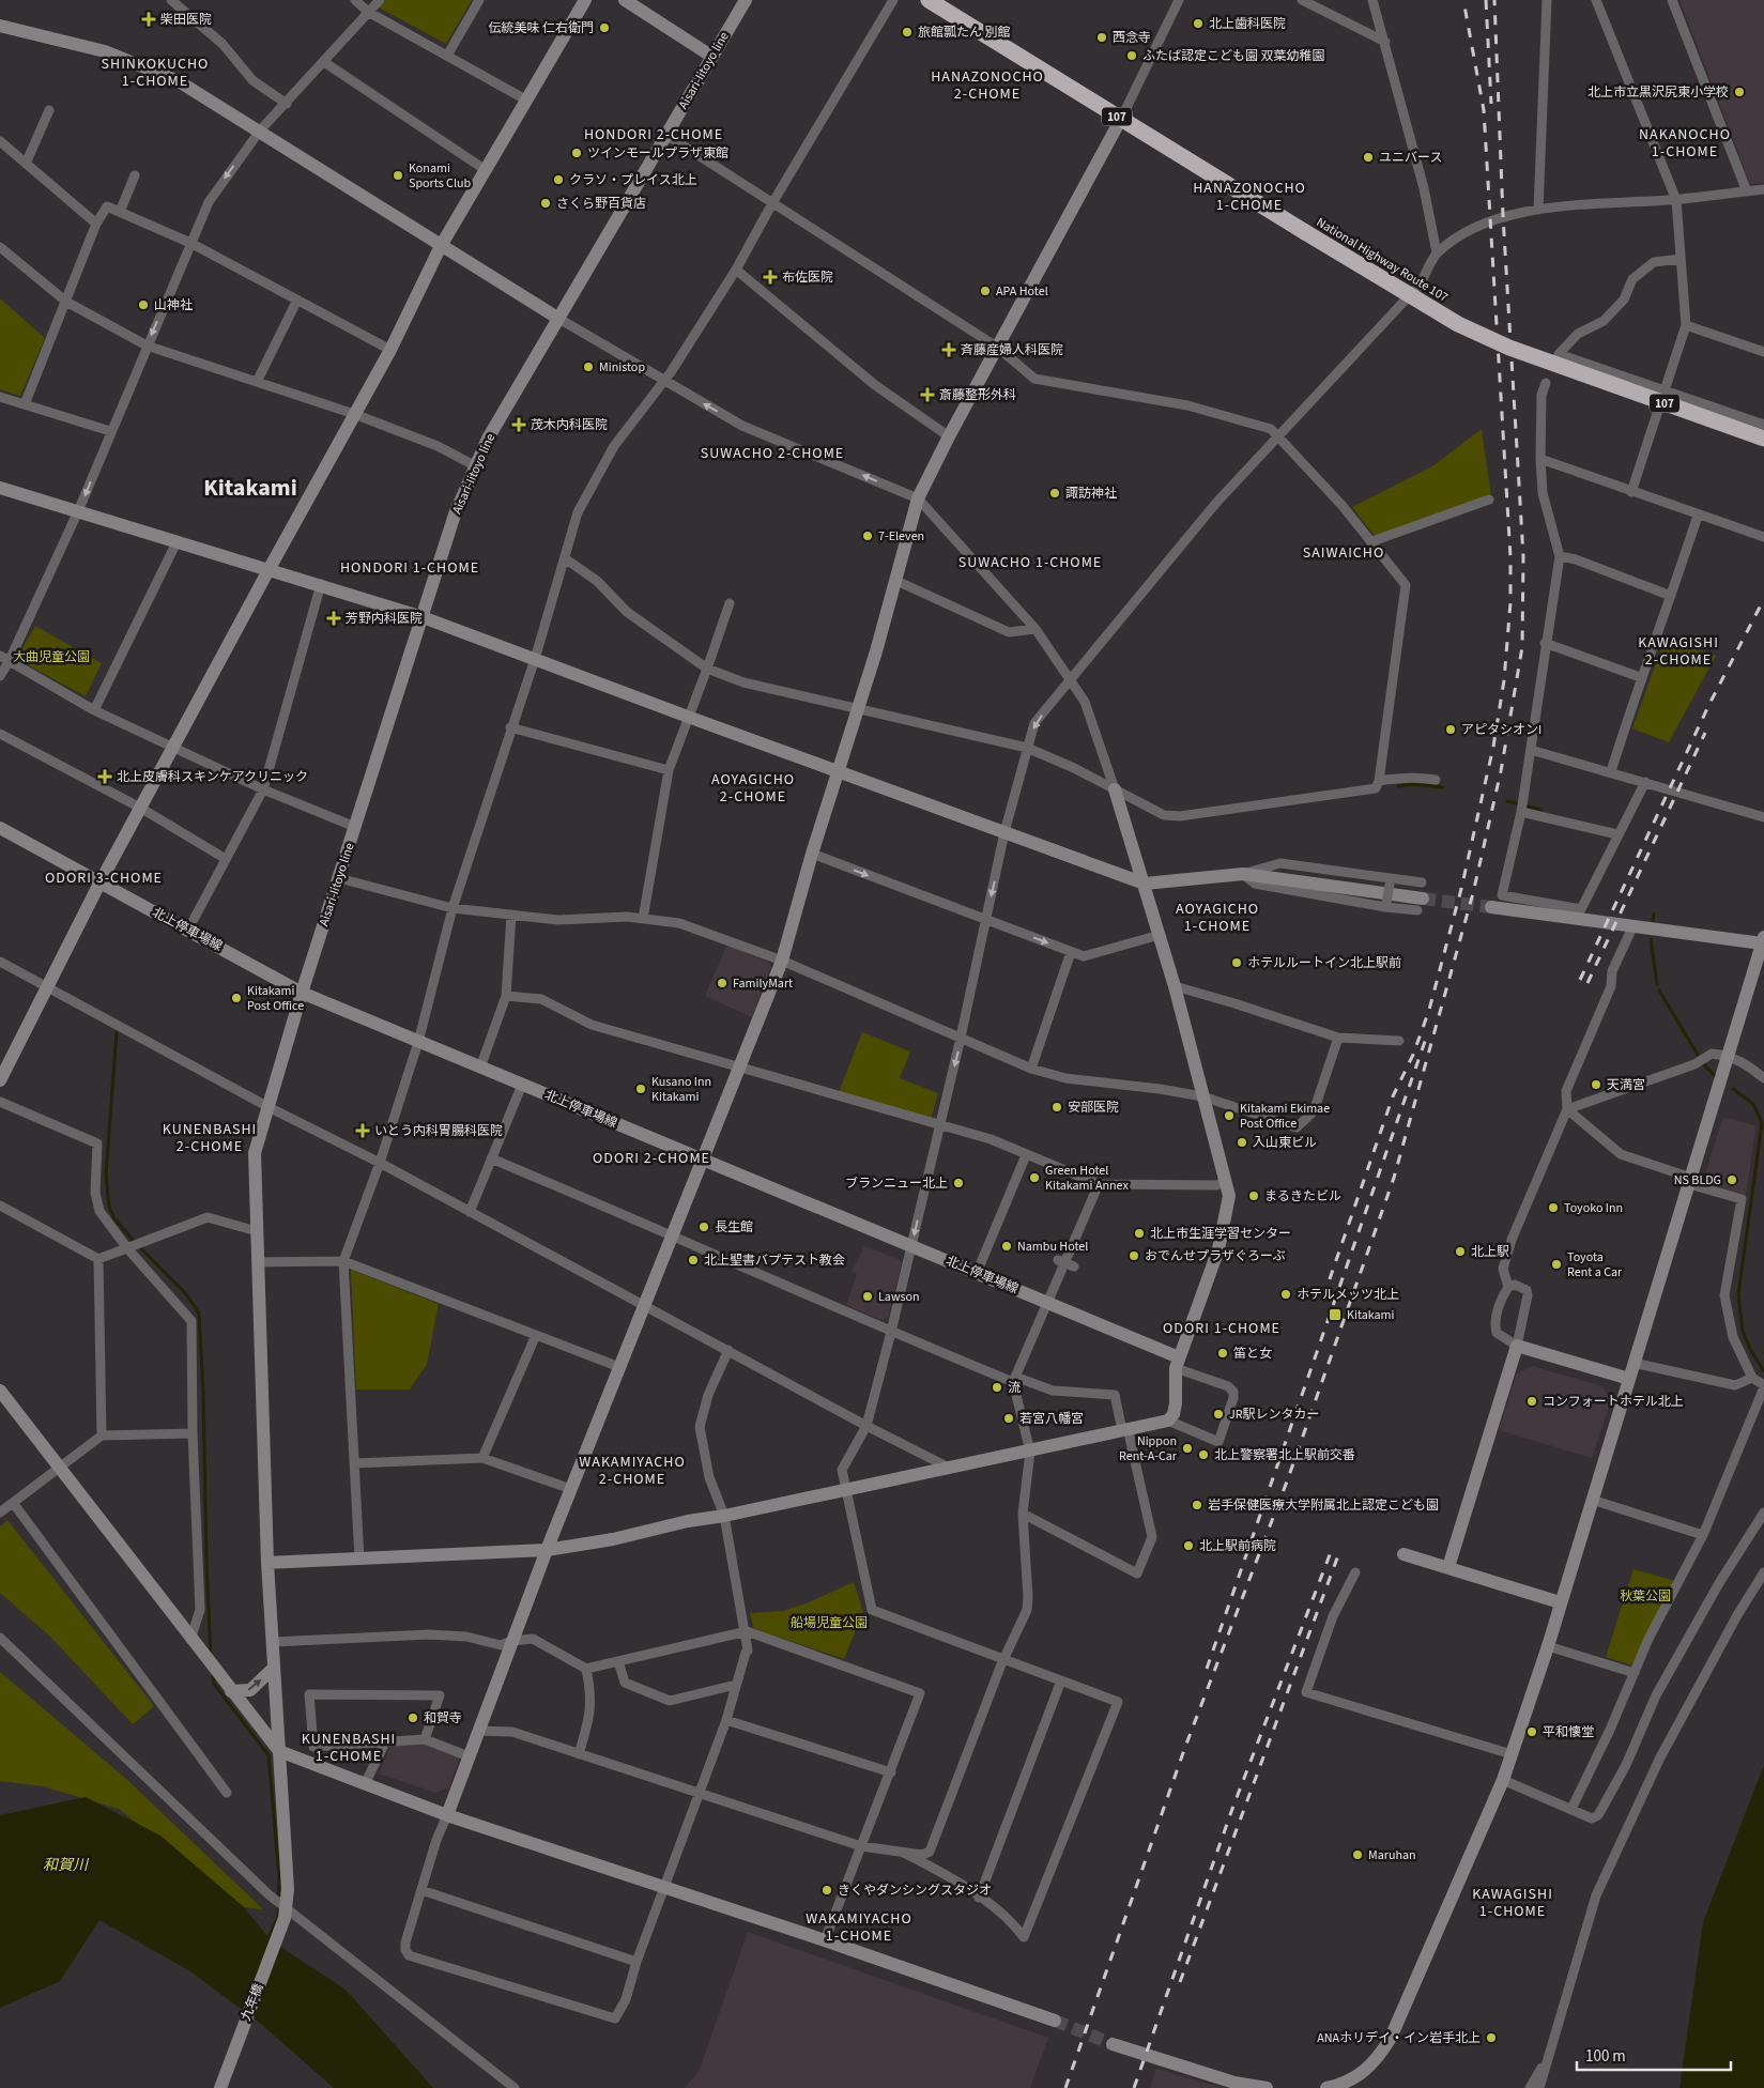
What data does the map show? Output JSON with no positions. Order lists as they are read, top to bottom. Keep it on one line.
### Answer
{"streets":{"highway":["107","National Highway Route 107"],"street":["Aisari-Iitoyo line","北上停車場線","九年橋"]},"crossings":[["Aisari-Iitoyo line","北上停車場線"],["Aisari-Iitoyo line","九年橋"]],"districts":["SHINKOKUCHO 1-CHOME","HANAZONOCHO 2-CHOME","HONDORI 2-CHOME","NAKANOCHO 1-CHOME","HANAZONOCHO 1-CHOME","SUWACHO 2-CHOME","Kitakami","SAIWAICHO","SUWACHO 1-CHOME","HONDORI 1-CHOME","KAWAGISHI 2-CHOME","AOYAGICHO 2-CHOME","ODORI 3-CHOME","AOYAGICHO 1-CHOME","KUNENBASHI 2-CHOME","ODORI 2-CHOME","ODORI 1-CHOME","WAKAMIYACHO 2-CHOME","KUNENBASHI 1-CHOME","KAWAGISHI 1-CHOME","WAKAMIYACHO 1-CHOME"],"water":["和賀川"],"parks":["大曲児童公園","秋葉公園","船場児童公園"],"places":{"health":["柴田医院","布佐医院","斉藤産婦人科医院","斎藤整形外科","茂木内科医院","芳野内科医院","北上皮膚科スキンケアクリニック","いとう内科胃腸科医院"],"other":["北上歯科医院","伝統美味 仁右衛門","旅館瓢たん 別館","西念寺","ふたば認定こども園 双葉幼稚園","北上市立黒沢尻東小学校","ツインモールプラザ東館","ユニバース","Konami Sports Club","クラソ・プレイス北上","さくら野百貨店","APA Hotel","山神社","Ministop","諏訪神社","7-Eleven","アピタシオンI","ホテルルートイン北上駅前","FamilyMart","Kitakami Post Office","天満宮","Kusano Inn Kitakami","安部医院","Kitakami Ekimae Post Office","入山東ビル","Green Hotel Kitakami Annex","NS BLDG","ブランニュー北上","まるきたビル","Toyoko Inn","長生館","北上市生涯学習センター","Nambu Hotel","北上駅","おでんせプラザぐろーぶ","北上聖書バプテスト教会","Toyota Rent a Car","ホテルメッツ北上","Lawson","笛と女","流","コンフォートホテル北上","JR駅レンタカー","若宮八幡宮","Nippon Rent-A-Car","北上警察署北上駅前交番","岩手保健医療大学附属北上認定こども園","北上駅前病院","和賀寺","平和懐堂","Maruhan","きくやダンシングスタジオ","ANAホリデイ・イン岩手北上"],"transit":["Kitakami"]},"scale_bar":"100 m"}
